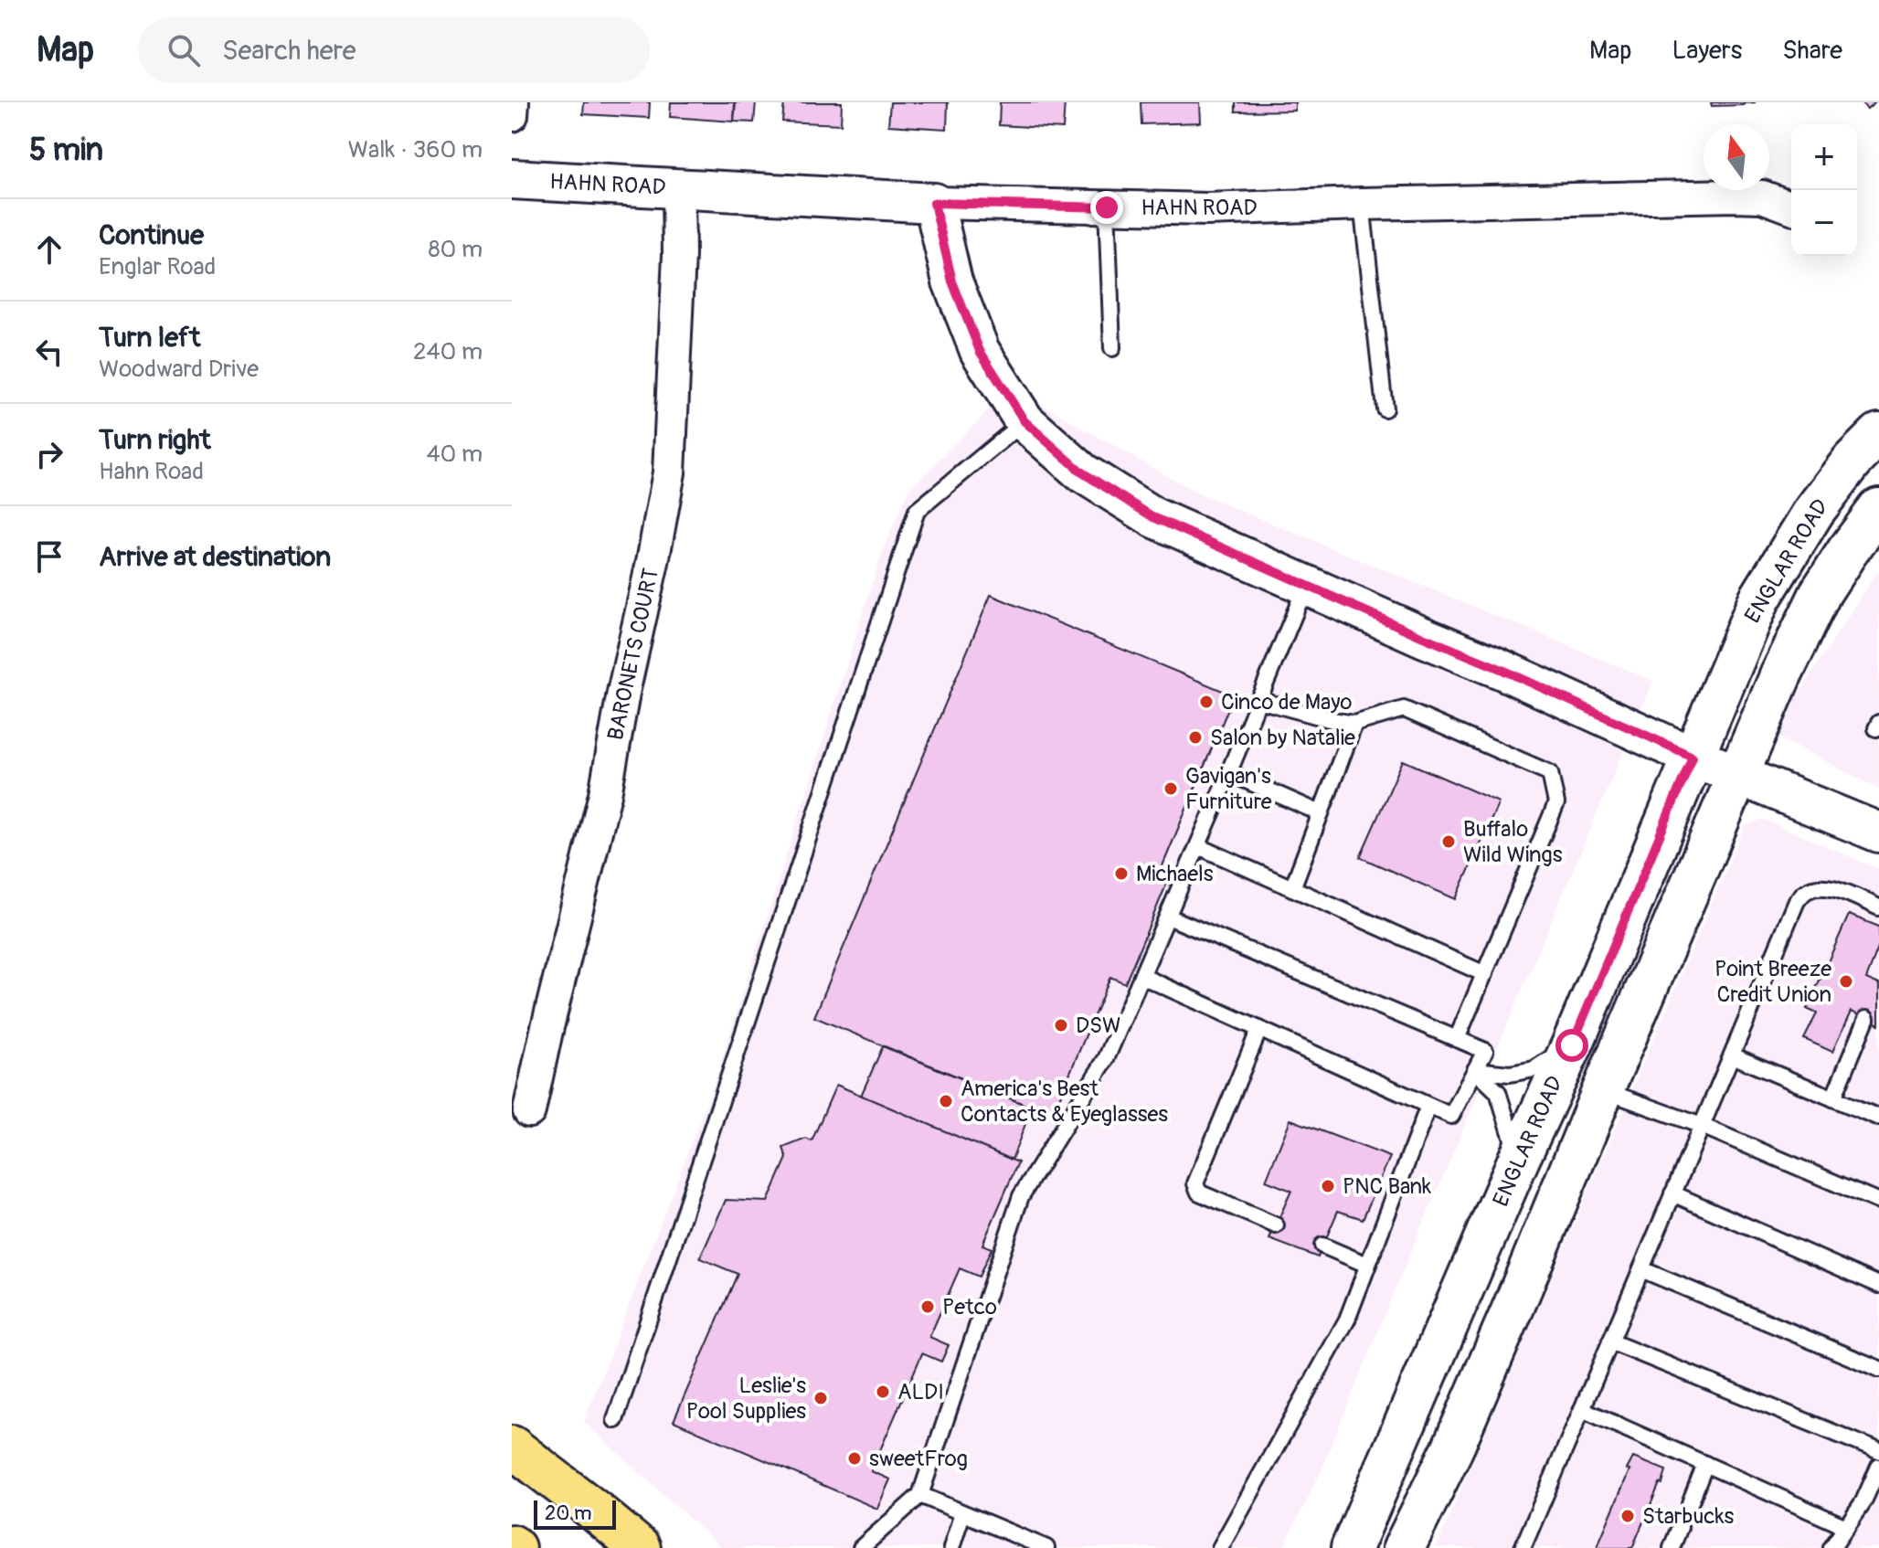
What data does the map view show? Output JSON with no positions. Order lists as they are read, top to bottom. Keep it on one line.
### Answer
{"streets":{"main road":["ENGLAR ROAD"],"street":["HAHN ROAD","BARONETS COURT"]},"crossings":[["HAHN ROAD","BARONETS COURT"]],"places":["Cinco de Mayo","Salon by Natalie","Gavigan's Furniture","Buffalo Wild Wings","Michaels","Point Breeze Credit Union","DSW","America's Best Contacts & Eyeglasses","PNC Bank","Petco","ALDI","Leslie's Pool Supplies","sweetFrog","Starbucks"],"scale_bar":"20 m","north":"top","page":{"header":"Map","search":"Search here","nav":["Map","Layers","Share"],"heading":["5 min","Walk · 360 m"],"map_buttons":["+","−"],"list":[["Continue","Englar Road","80 m"],["Turn left","Woodward Drive","240 m"],["Turn right","Hahn Road","40 m"],"Arrive at destination"],"scale":"20 m"}}
